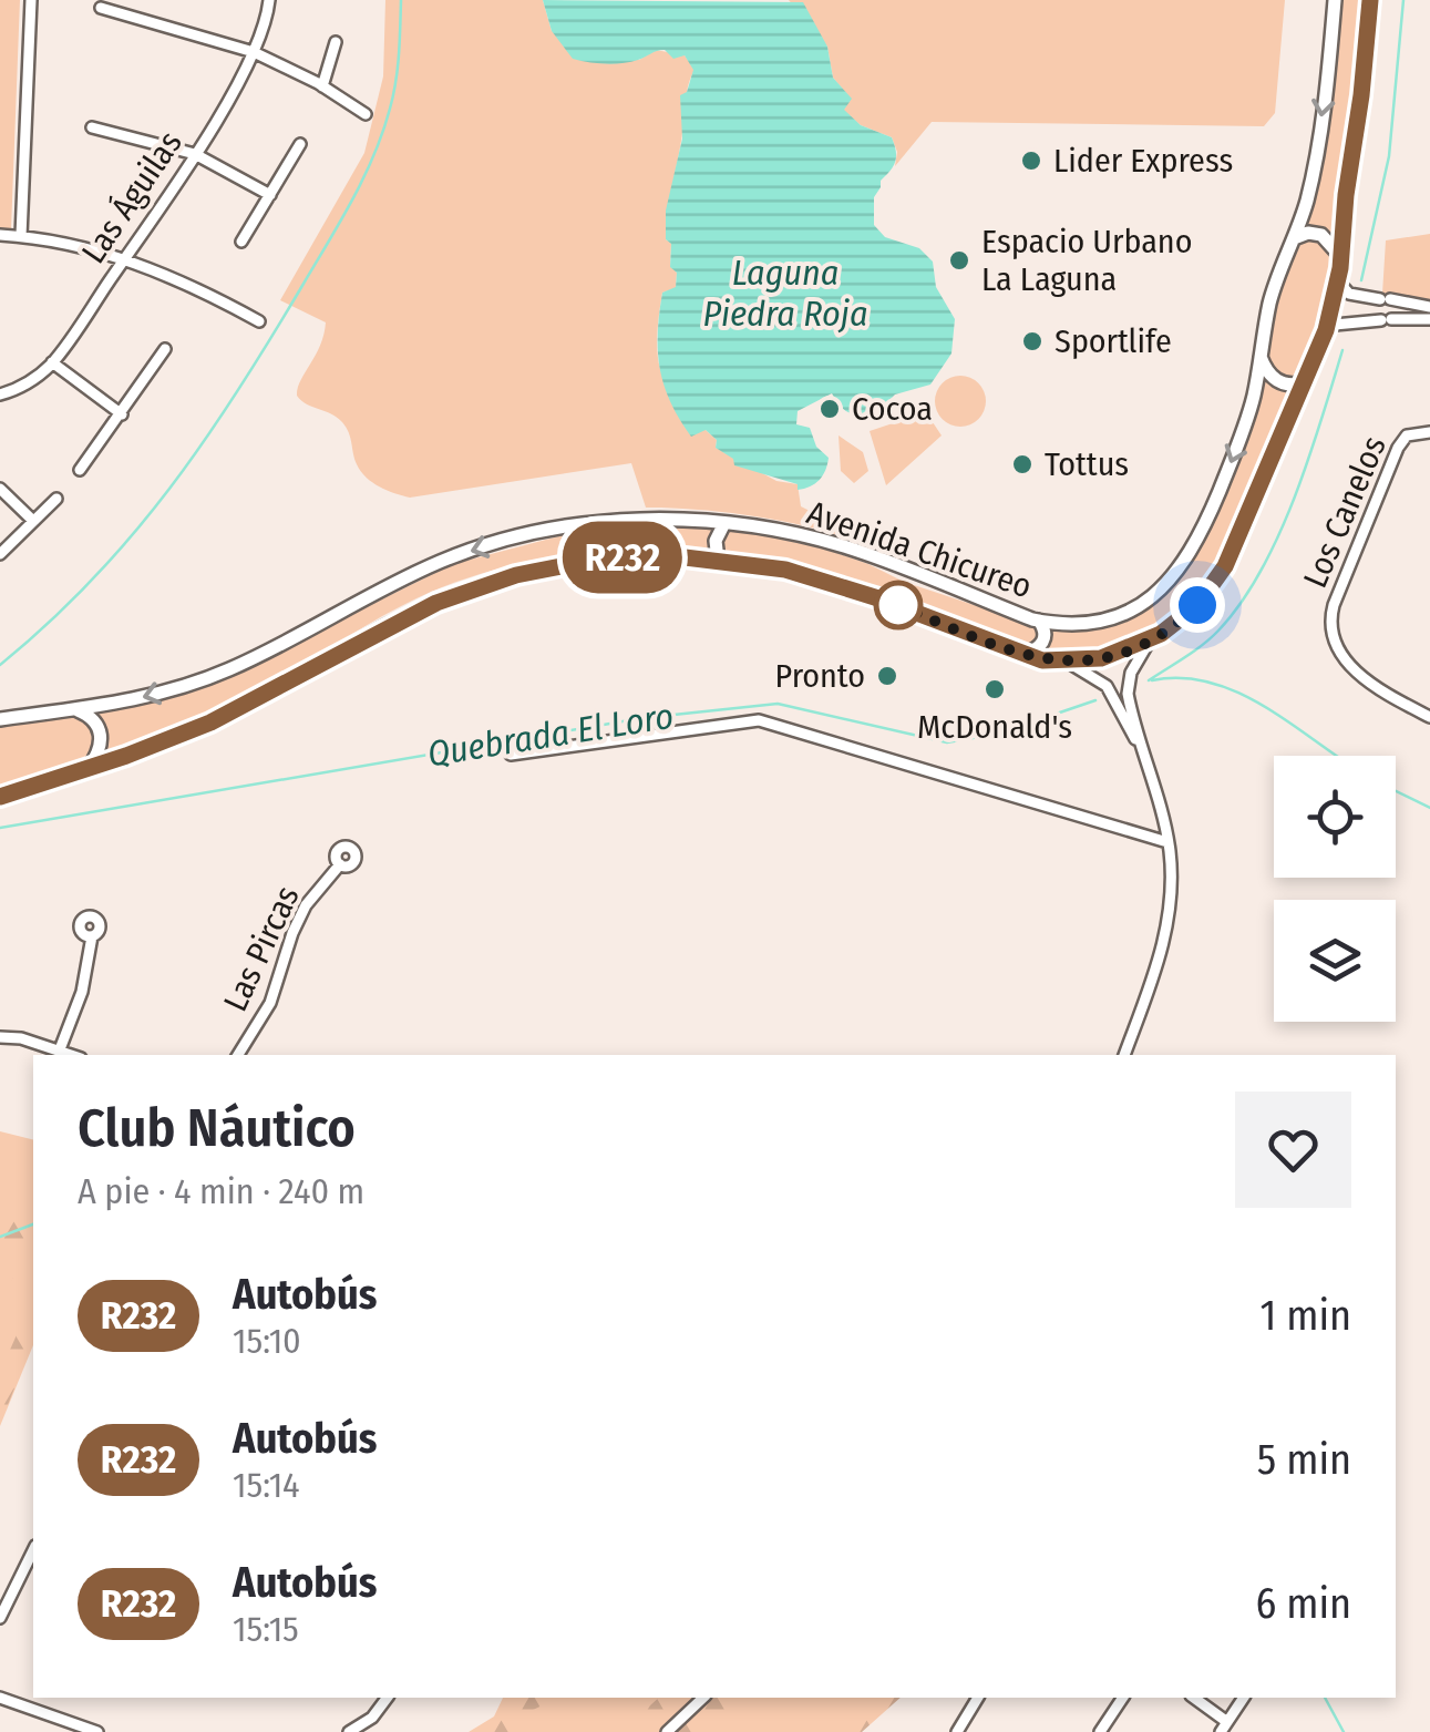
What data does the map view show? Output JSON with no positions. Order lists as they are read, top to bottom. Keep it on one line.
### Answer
{"streets":{"main road":["Avenida Chicureo"],"street":["Las Águilas","Los Canelos","Las Pircas"]},"water":["Laguna Piedra Roja","Quebrada El Loro"],"places":["Lider Express","Espacio Urbano La Laguna","Sportlife","Cocoa","Tottus","Pronto","McDonald's"],"lines":["bus line R232"],"page":{"on_map":"R232","heading":["Club Náutico","A pie · 4 min · 240 m"],"list":[{"mark":"R232","name":"Autobús","note":"15:10","value":"1 min"},{"mark":"R232","name":"Autobús","note":"15:14","value":"5 min"},{"mark":"R232","name":"Autobús","note":"15:15","value":"6 min"}]}}
